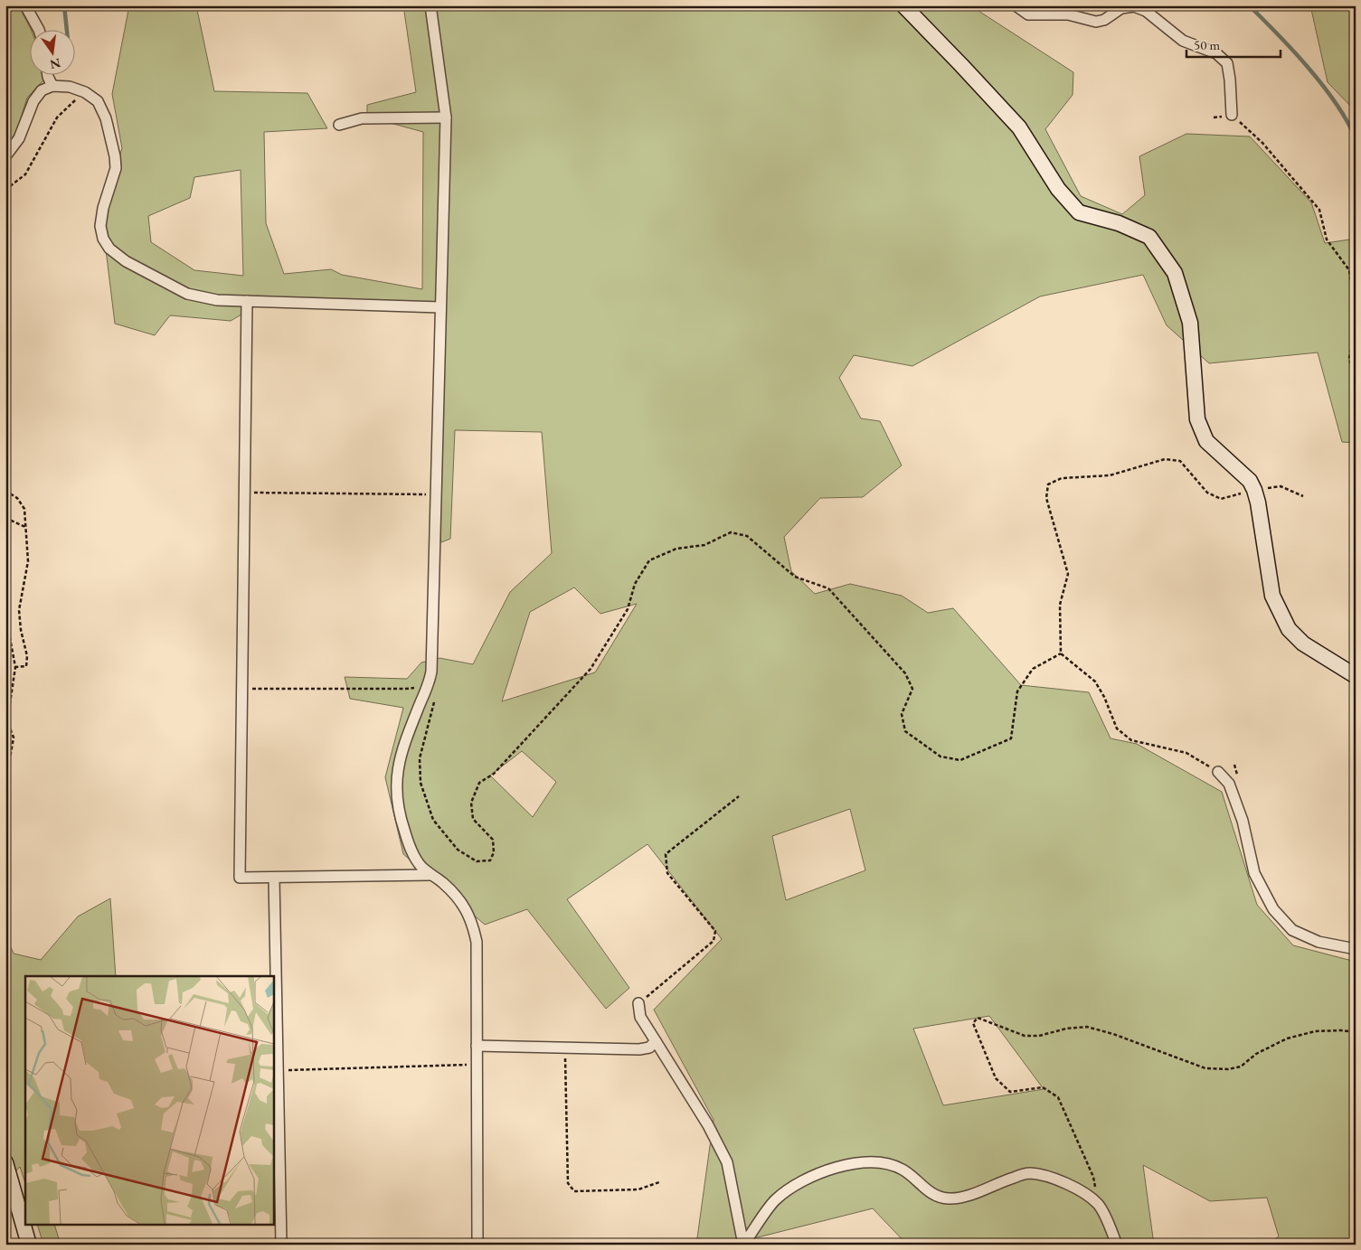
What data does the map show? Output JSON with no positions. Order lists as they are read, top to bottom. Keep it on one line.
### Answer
{"scale_bar":"50 m","north":"bottom"}
